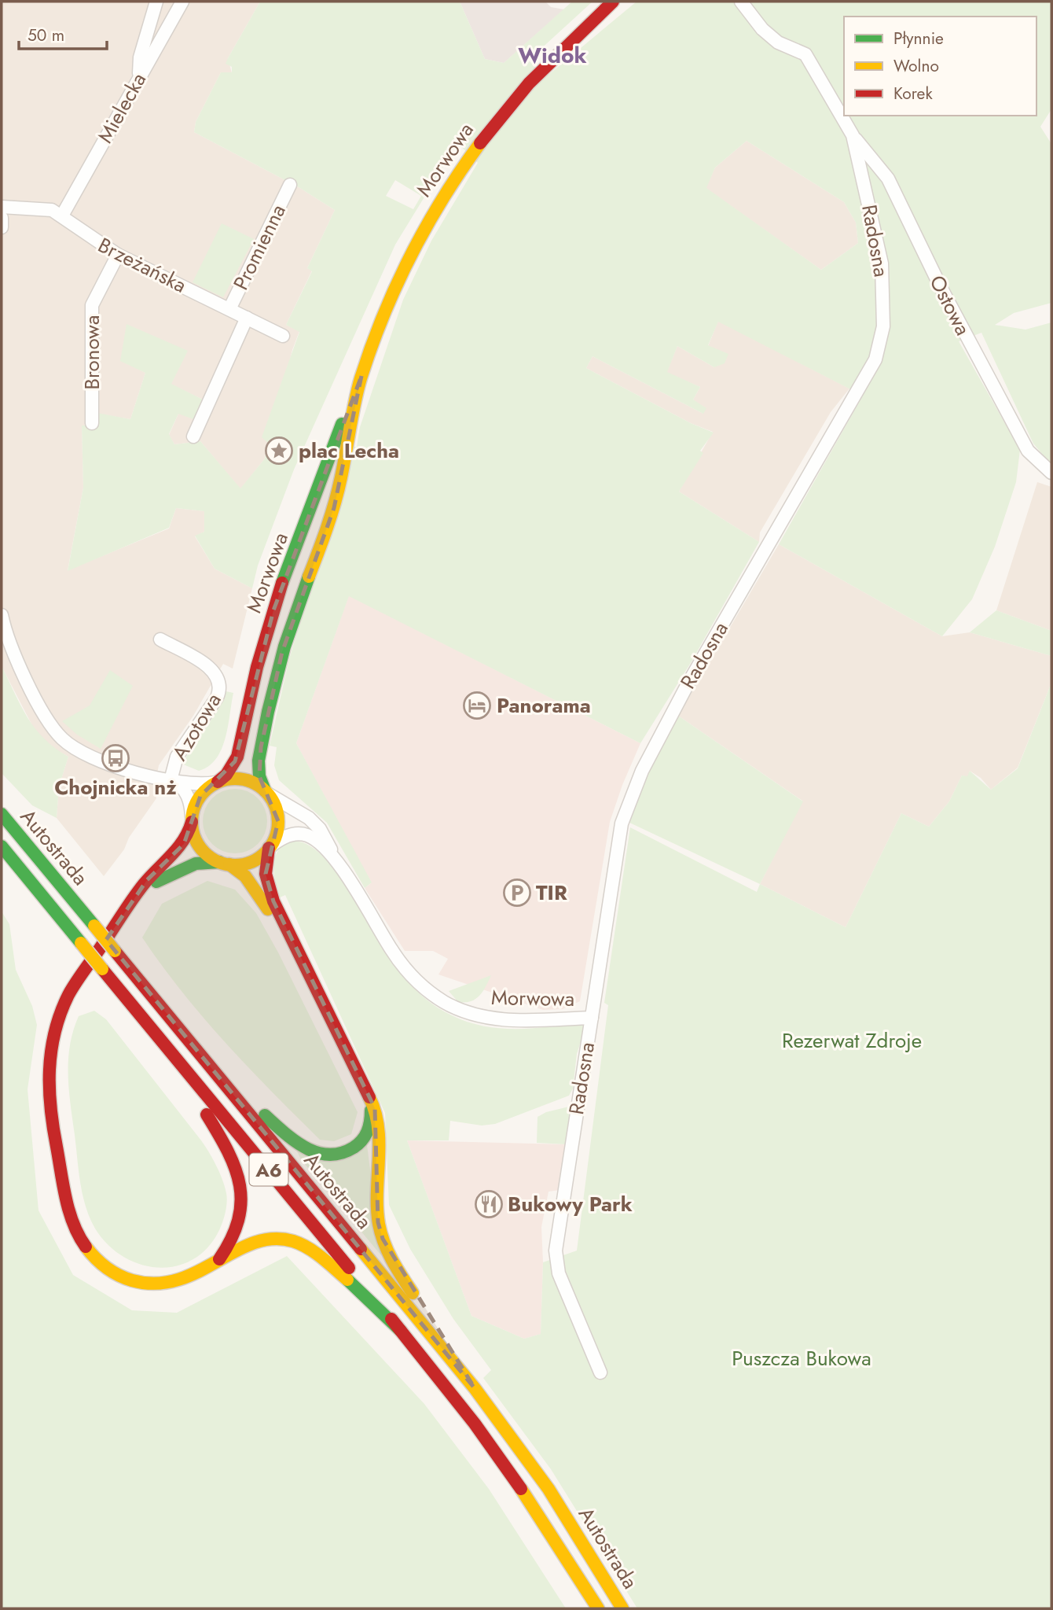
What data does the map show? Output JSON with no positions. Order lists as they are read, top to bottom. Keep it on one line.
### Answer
{"streets":{"main road":["Morwowa","Autostrada","A6"],"street":["Mielecka","Radosna","Promienna","Brzeżańska","Ostowa","Bronowa","Azotowa"]},"crossings":[["Mielecka","Brzeżańska"],["Morwowa","Radosna"],["Radosna","Ostowa"],["Promienna","Brzeżańska"],["Brzeżańska","Bronowa"]],"districts":["Widok"],"parks":["Rezerwat Zdroje","Puszcza Bukowa"],"places":{"place":["plac Lecha"],"hotel":["Panorama"],"bus stop":["Chojnicka nż"],"parking":["TIR"],"restaurant":["Bukowy Park"]},"legend":["Płynnie","Wolno","Korek"],"scale_bar":"50 m"}
